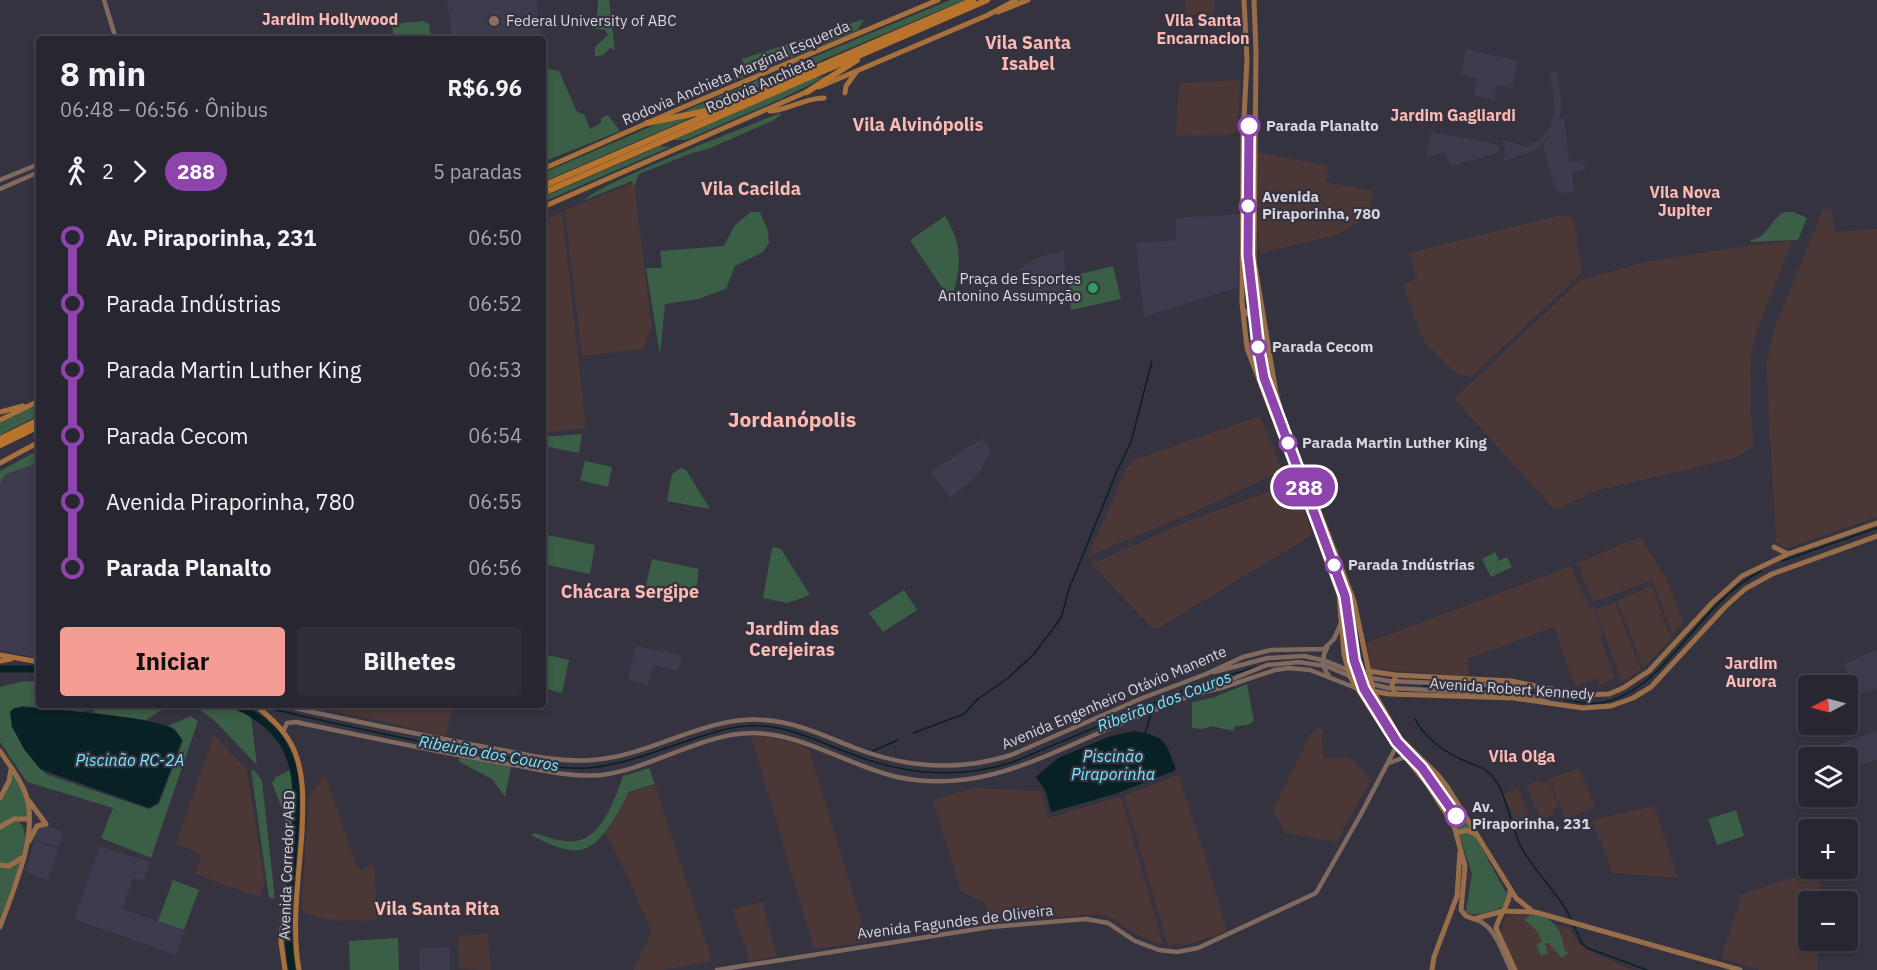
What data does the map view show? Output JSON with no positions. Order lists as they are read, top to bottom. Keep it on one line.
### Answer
{"streets":{"highway":["Rodovia Anchieta Marginal Esquerda","Rodovia Anchieta","Avenida Corredor ABD"],"main road":["Avenida Robert Kennedy","Avenida Engenheiro Otávio Manente","Avenida Fagundes de Oliveira"]},"crossings":[["Avenida Robert Kennedy","Avenida Engenheiro Otávio Manente"],["Avenida Engenheiro Otávio Manente","Avenida Corredor ABD"]],"districts":["Jardim Hollywood","Vila Santa Encarnacion","Vila Santa Isabel","Jardim Gagliardi","Vila Alvinópolis","Vila Cacilda","Vila Nova Jupiter","Jordanópolis","Chácara Sergipe","Jardim das Cerejeiras","Jardim Aurora","Vila Olga","Vila Santa Rita"],"water":["Ribeirão dos Couros","Piscinão Piraporinha","Piscinão RC-2A"],"places":["Federal University of ABC","Parada Planalto","Avenida Piraporinha, 780","Praça de Esportes Antonino Assumpção","Parada Cecom","Parada Martin Luther King","Parada Indústrias","Av. Piraporinha, 231"],"lines":["bus line 288"],"north":"left","page":{"on_map":"288","heading":["8 min","06:48 – 06:56 · Ônibus","R$6.96"],"legs":["2","288","5 paradas"],"list":[{"name":"Av. Piraporinha, 231","value":"06:50"},{"name":"Parada Indústrias","value":"06:52"},{"name":"Parada Martin Luther King","value":"06:53"},{"name":"Parada Cecom","value":"06:54"},{"name":"Avenida Piraporinha, 780","value":"06:55"},{"name":"Parada Planalto","value":"06:56"}],"buttons":["Iniciar","Bilhetes"],"map_buttons":["+","−"]}}
